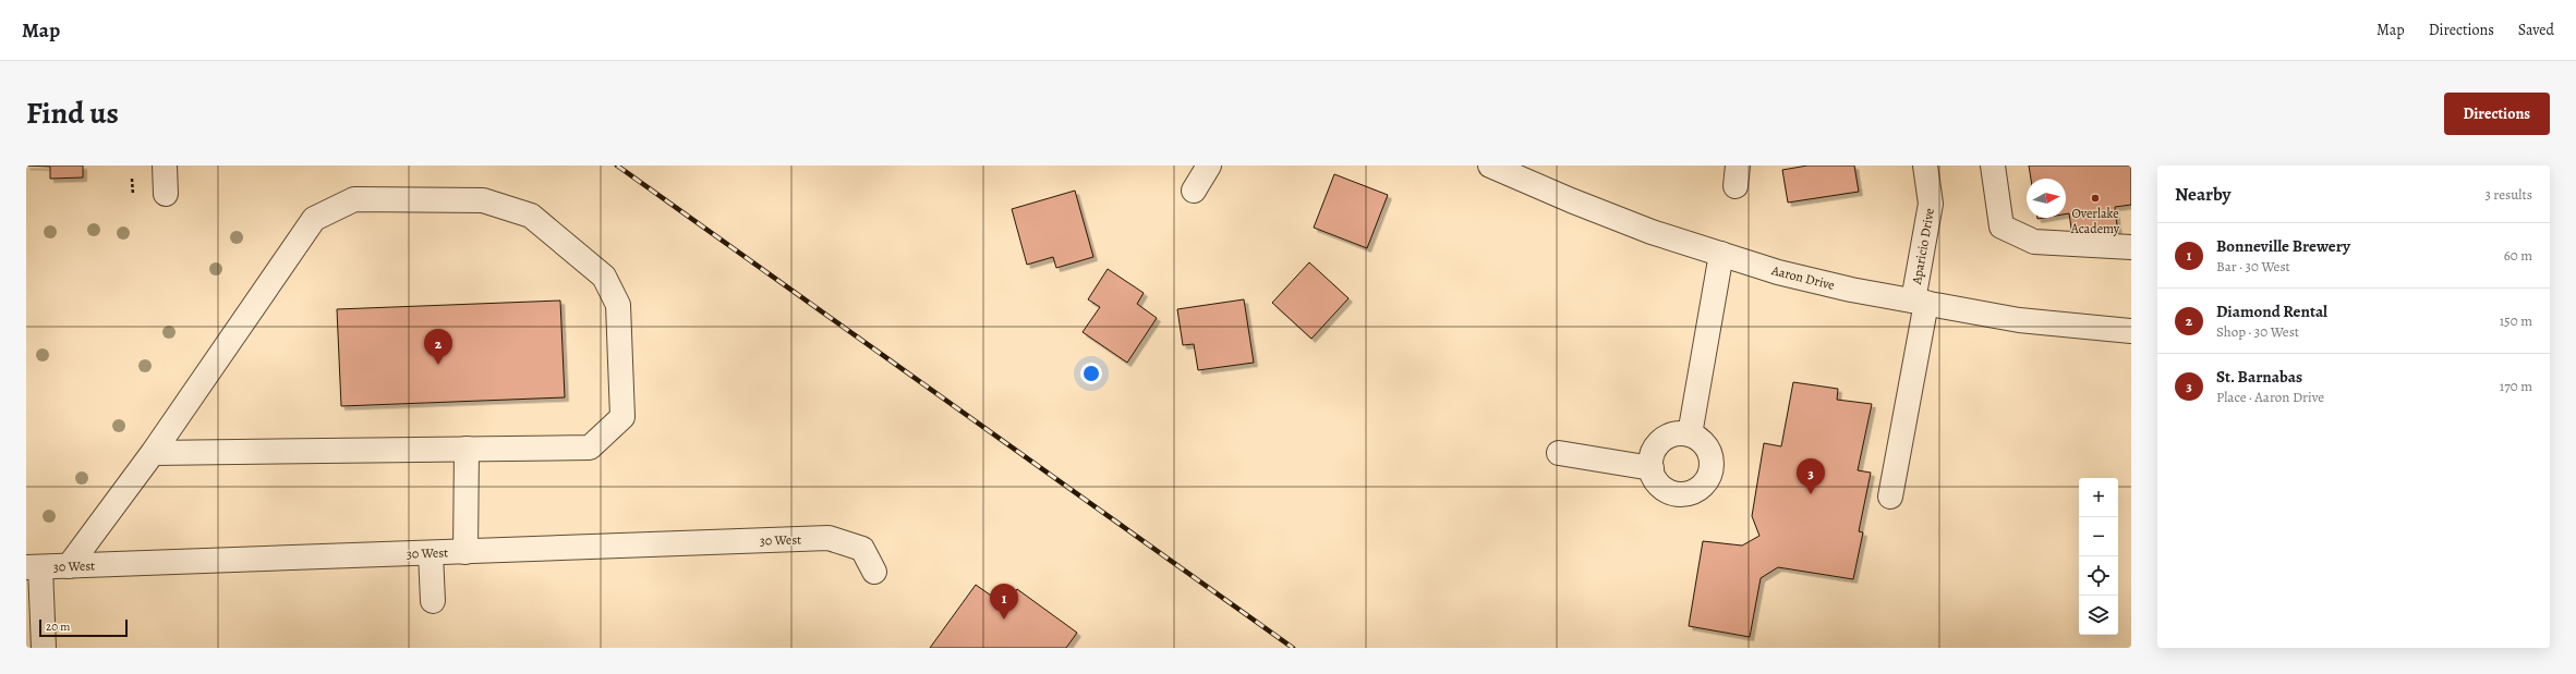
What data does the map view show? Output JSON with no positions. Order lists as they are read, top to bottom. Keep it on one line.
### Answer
{"streets":{"street":["Aparicio Drive","Aaron Drive","30 West"]},"crossings":[["Aparicio Drive","Aaron Drive"]],"places":["Overlake Academy"],"scale_bar":"20 m","north":"right","page":{"header":"Map","nav":["Map","Directions","Saved"],"title":"Find us","buttons":"Directions","heading":["Nearby","3 results"],"list":[{"mark":"1","name":"Bonneville Brewery","note":"Bar · 30 West","value":"60 m"},{"mark":"2","name":"Diamond Rental","note":"Shop · 30 West","value":"150 m"},{"mark":"3","name":"St. Barnabas","note":"Place · Aaron Drive","value":"170 m"}],"pins":["2","3","1"],"map_buttons":["+","−"],"scale":"20 m"}}
